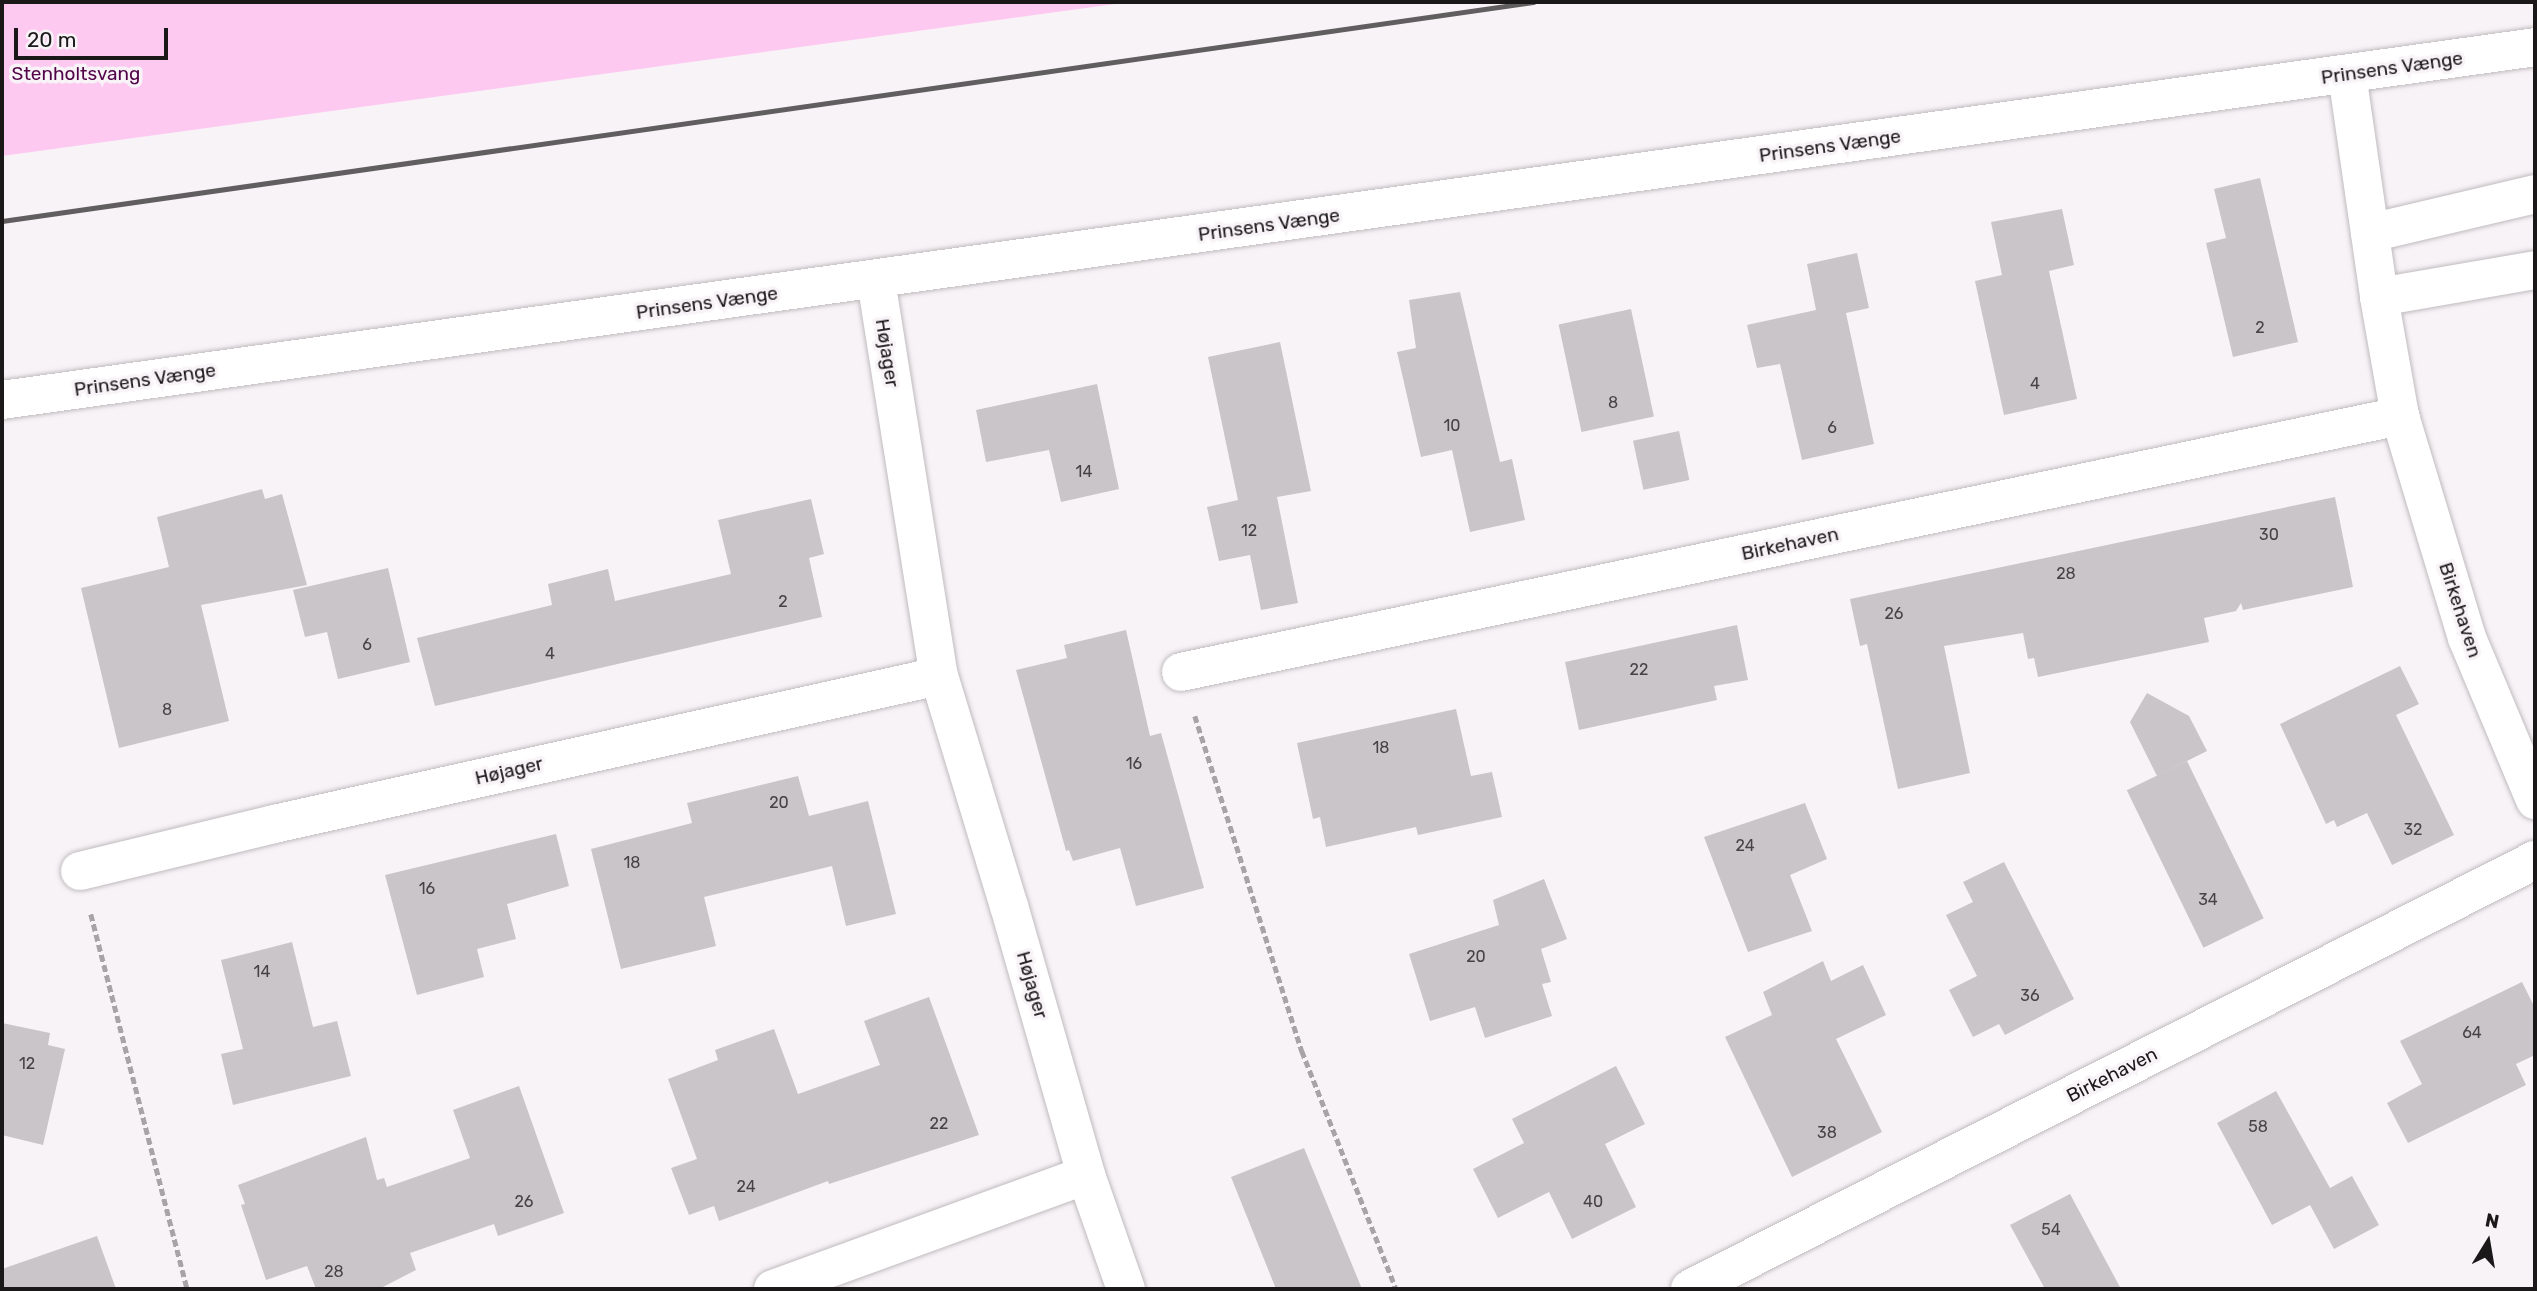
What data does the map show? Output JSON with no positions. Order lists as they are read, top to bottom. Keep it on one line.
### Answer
{"streets":{"street":["Prinsens Vænge","Højager","Birkehaven"]},"crossings":[["Prinsens Vænge","Højager"],["Prinsens Vænge","Birkehaven"]],"parks":["Stenholtsvang"],"house_numbers":["2","4","8","10","6","14","12","30","28","2","26","6","4","22","8","18","16","20","32","24","18","16","34","20","14","36","64","12","22","58","38","24","26","40","54","28"],"scale_bar":"20 m","north":"top"}
